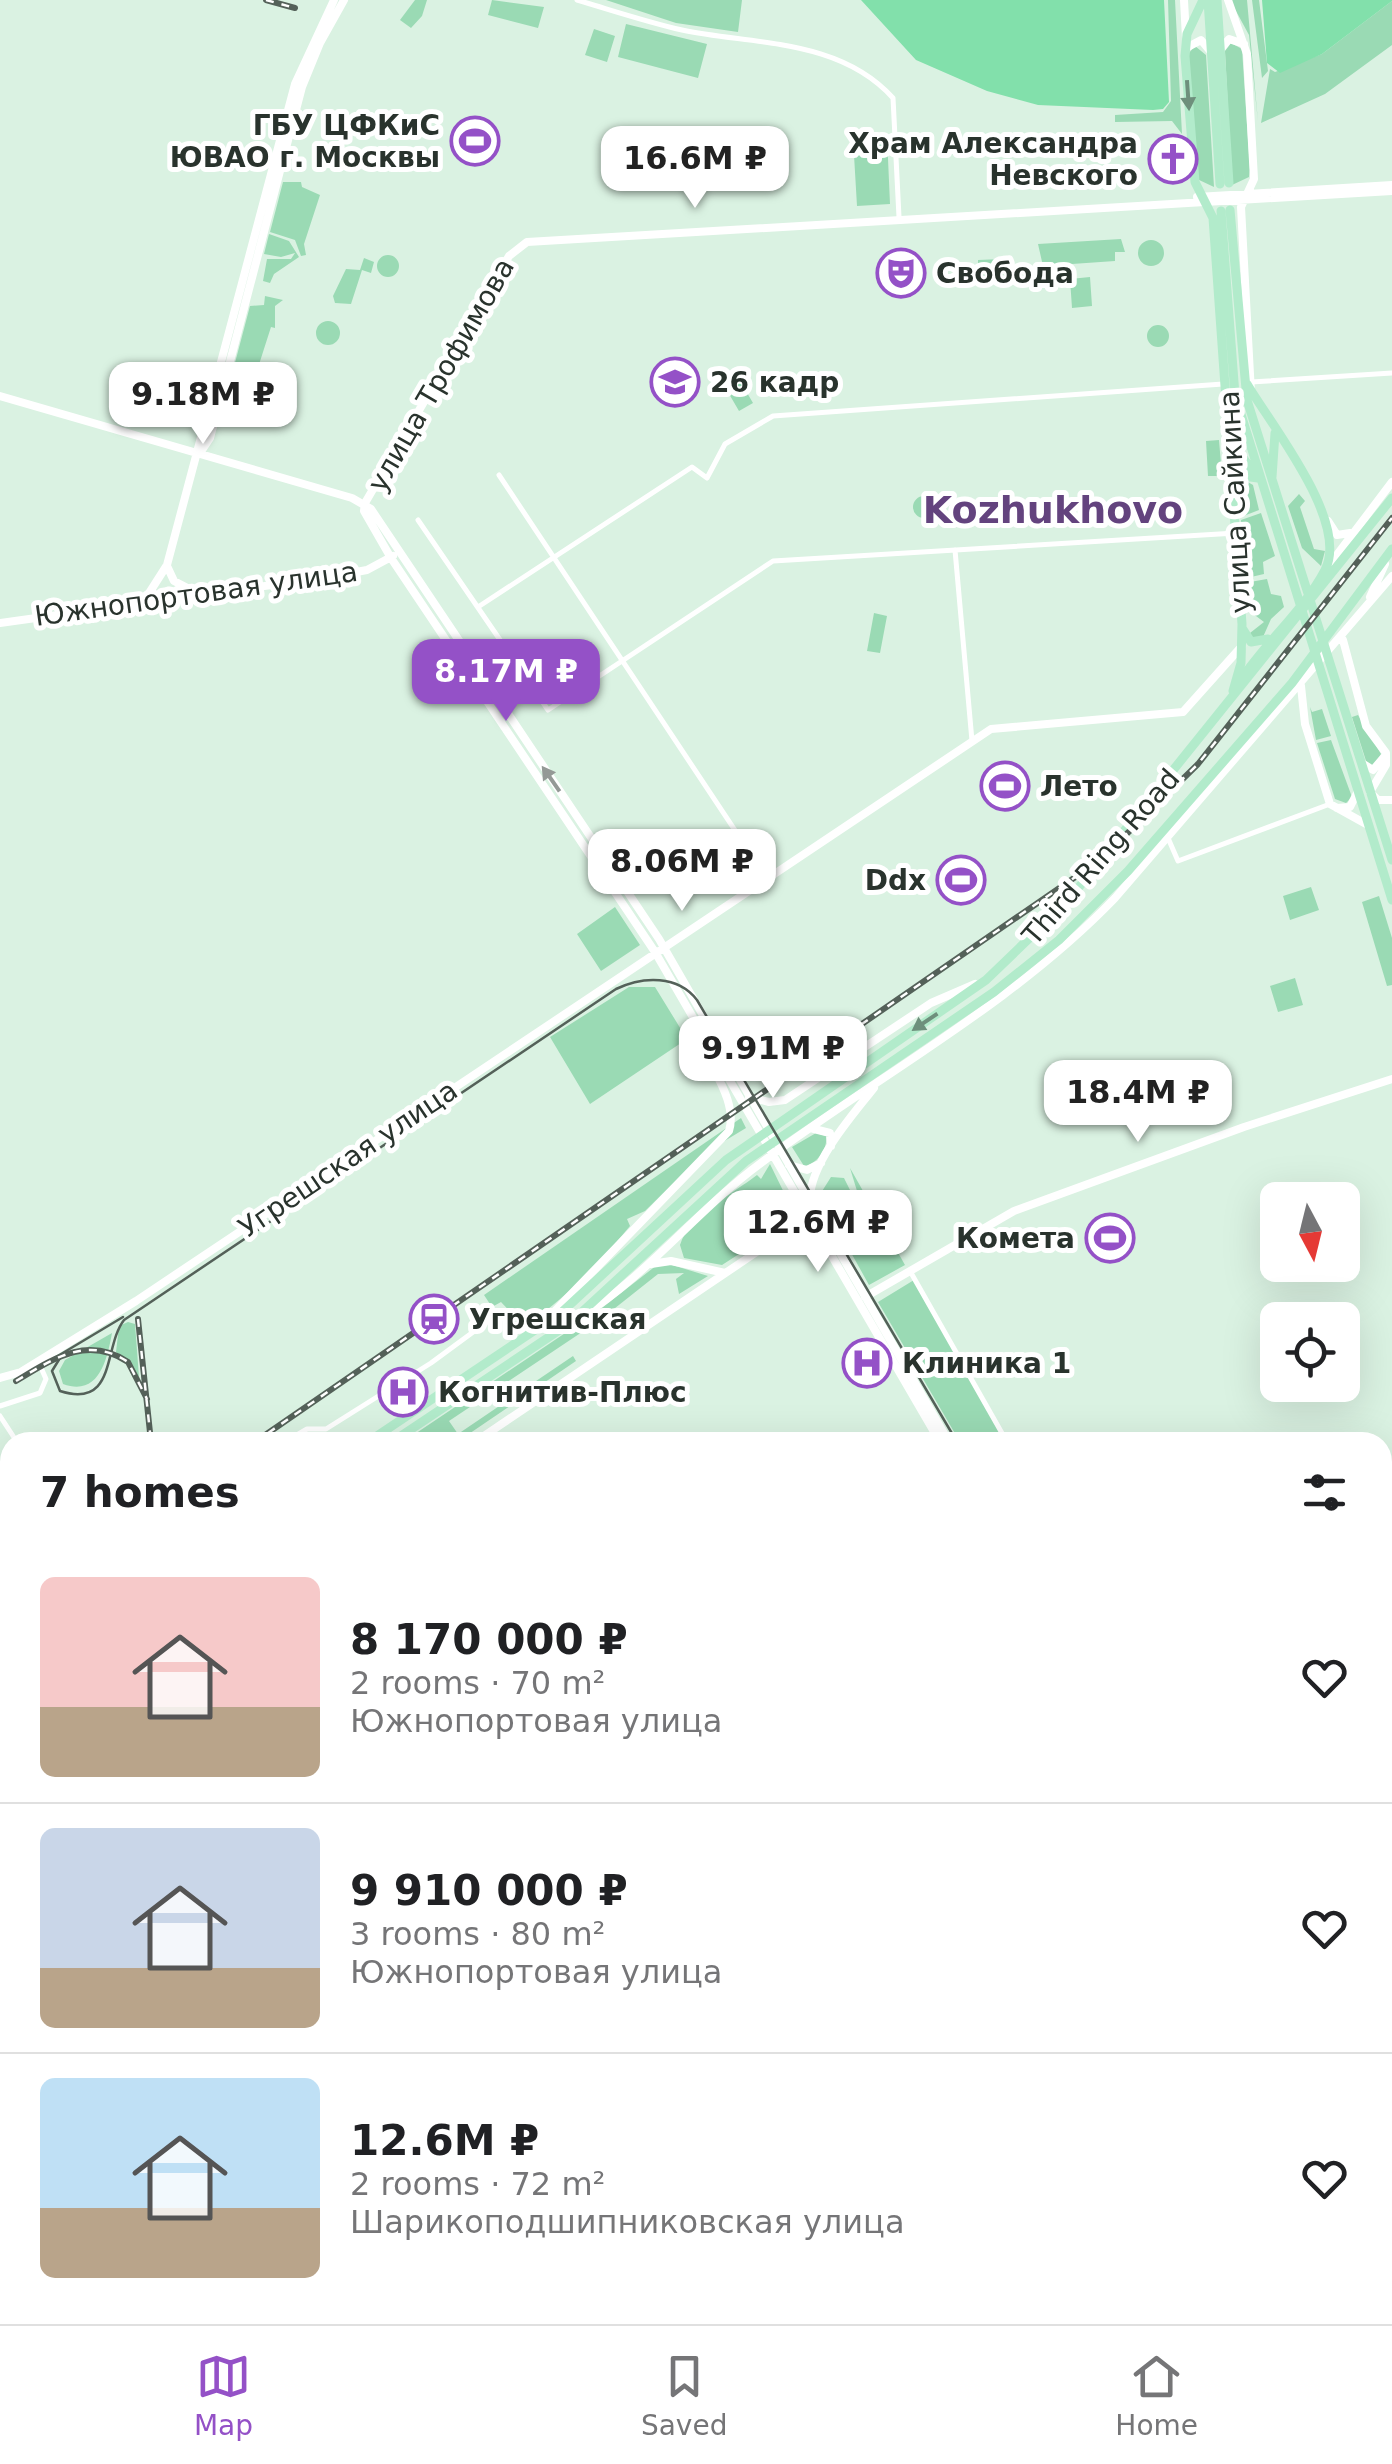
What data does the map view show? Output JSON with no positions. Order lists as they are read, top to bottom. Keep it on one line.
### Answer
{"streets":{"main road":["улица Трофимова","улица Сайкина","Южнопортовая улица","Third Ring Road","Угрешская улица"]},"crossings":[["улица Трофимова","улица Сайкина"],["улица Трофимова","Южнопортовая улица"],["улица Сайкина","Угрешская улица"],["Южнопортовая улица","Угрешская улица"]],"districts":["Kozhukhovo"],"places":{"sports":["ГБУ ЦФКиС ЮВАО г. Москвы","Лето","Ddx","Комета"],"church":["Храм Александра Невского"],"theatre":["Свобода"],"school or university":["26 кадр"],"station":["Угрешская"],"hospital":["Клиника 1","Когнитив-Плюс"]},"north":"bottom","page":{"price":["16.6M ₽","9.18M ₽","8.17M ₽","8.06M ₽","9.91M ₽","18.4M ₽","12.6M ₽"],"heading":"7 homes","list":[{"name":"8 170 000 ₽","note":"2 rooms · 70 m² · Южнопортовая улица"},{"name":"9 910 000 ₽","note":"3 rooms · 80 m² · Южнопортовая улица"},{"name":"12.6M ₽","note":"2 rooms · 72 m² · Шарикоподшипниковская улица"}],"tabs":["Map","Saved","Home"]}}
